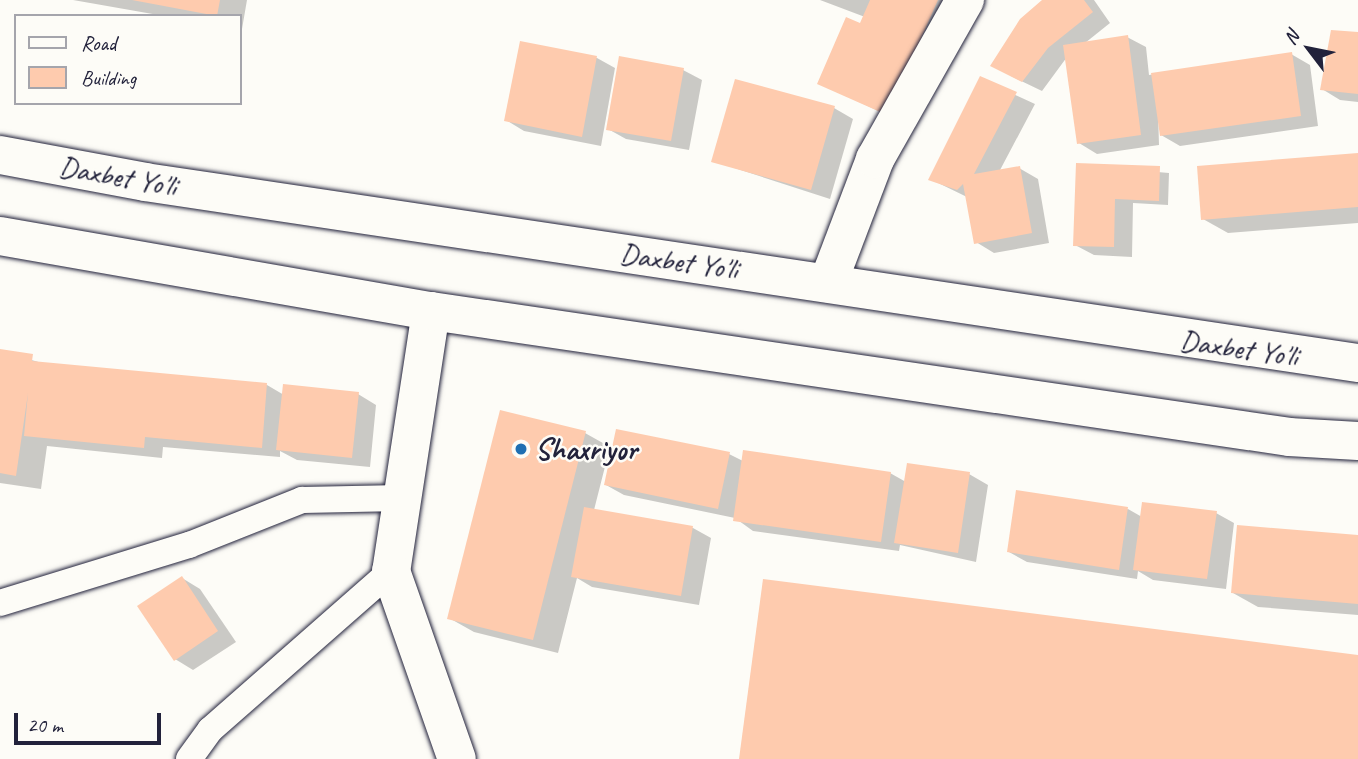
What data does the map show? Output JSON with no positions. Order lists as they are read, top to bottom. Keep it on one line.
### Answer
{"streets":{"main road":["Daxbet Yo'li"]},"places":["Shaxriyor"],"legend":["Road","Building"],"scale_bar":"20 m","north":"top left"}
